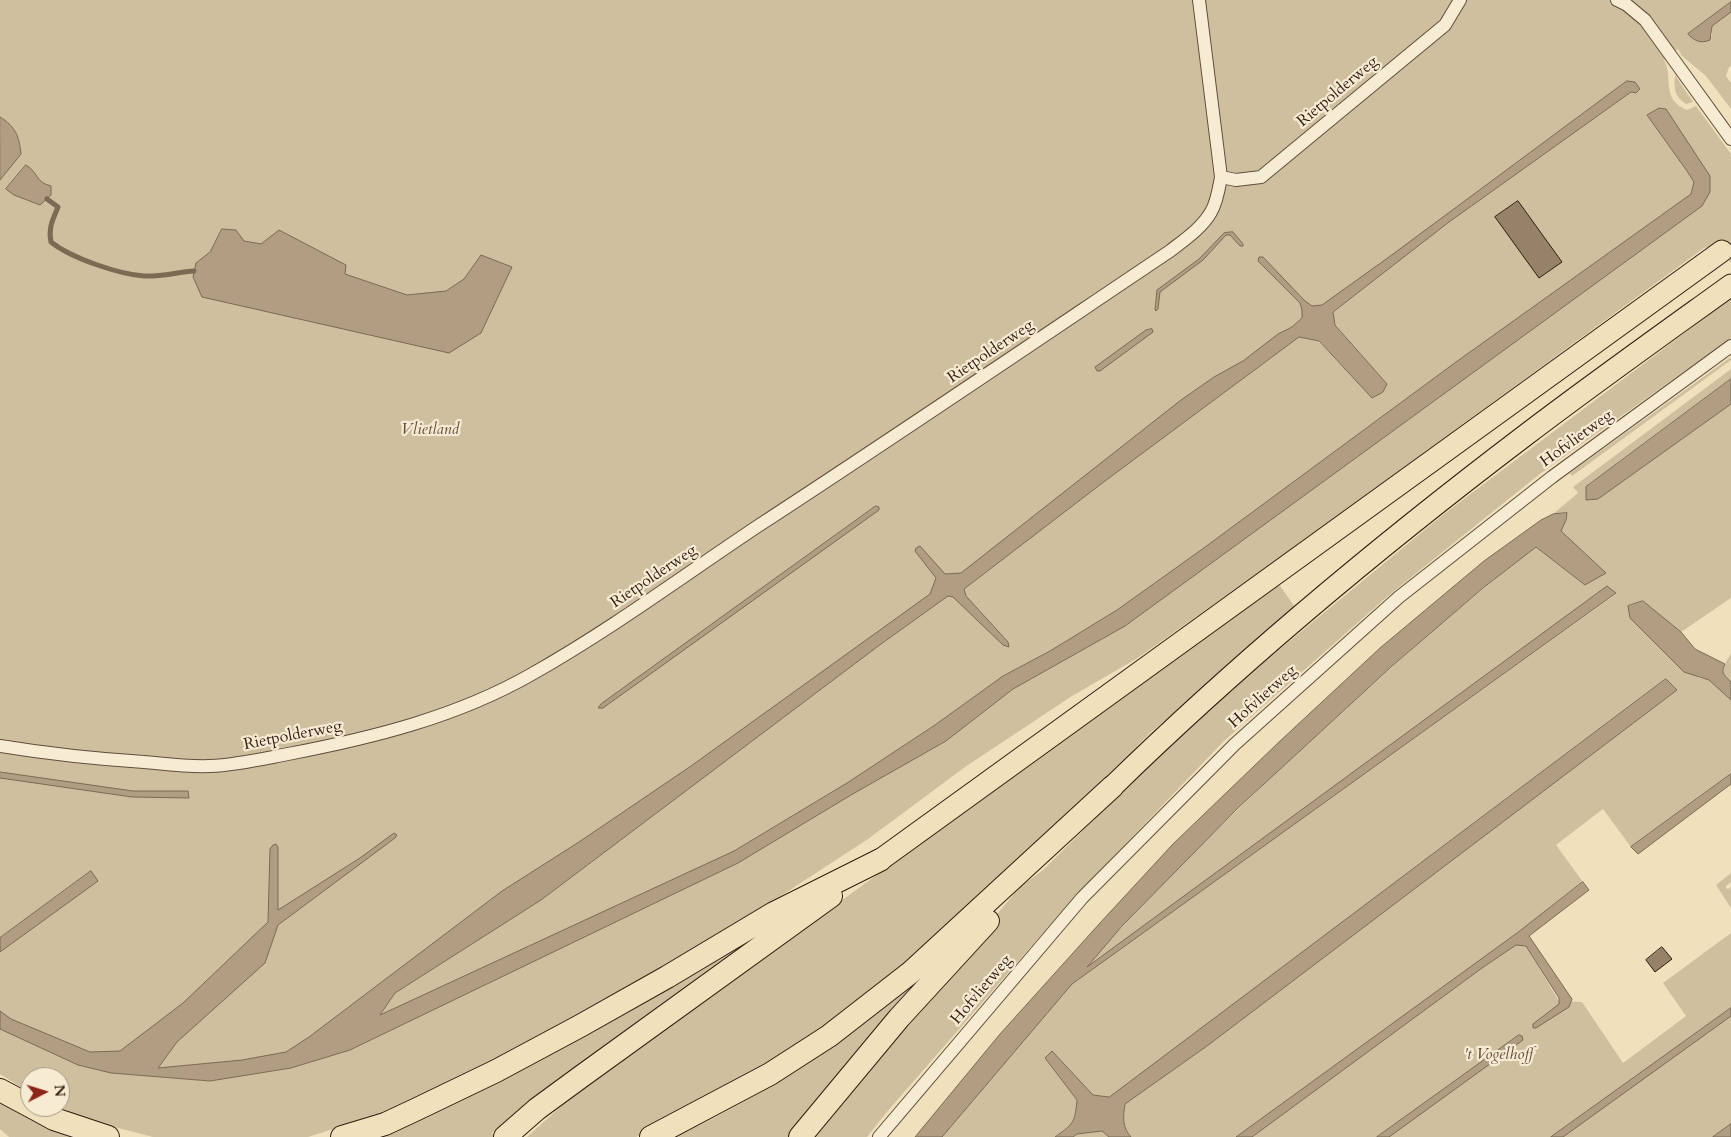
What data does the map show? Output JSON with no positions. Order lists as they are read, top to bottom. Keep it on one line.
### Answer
{"streets":{"street":["Rietpolderweg","Hofvlietweg"]},"parks":["Vlietland","'t Vogelhoff"],"north":"right"}
